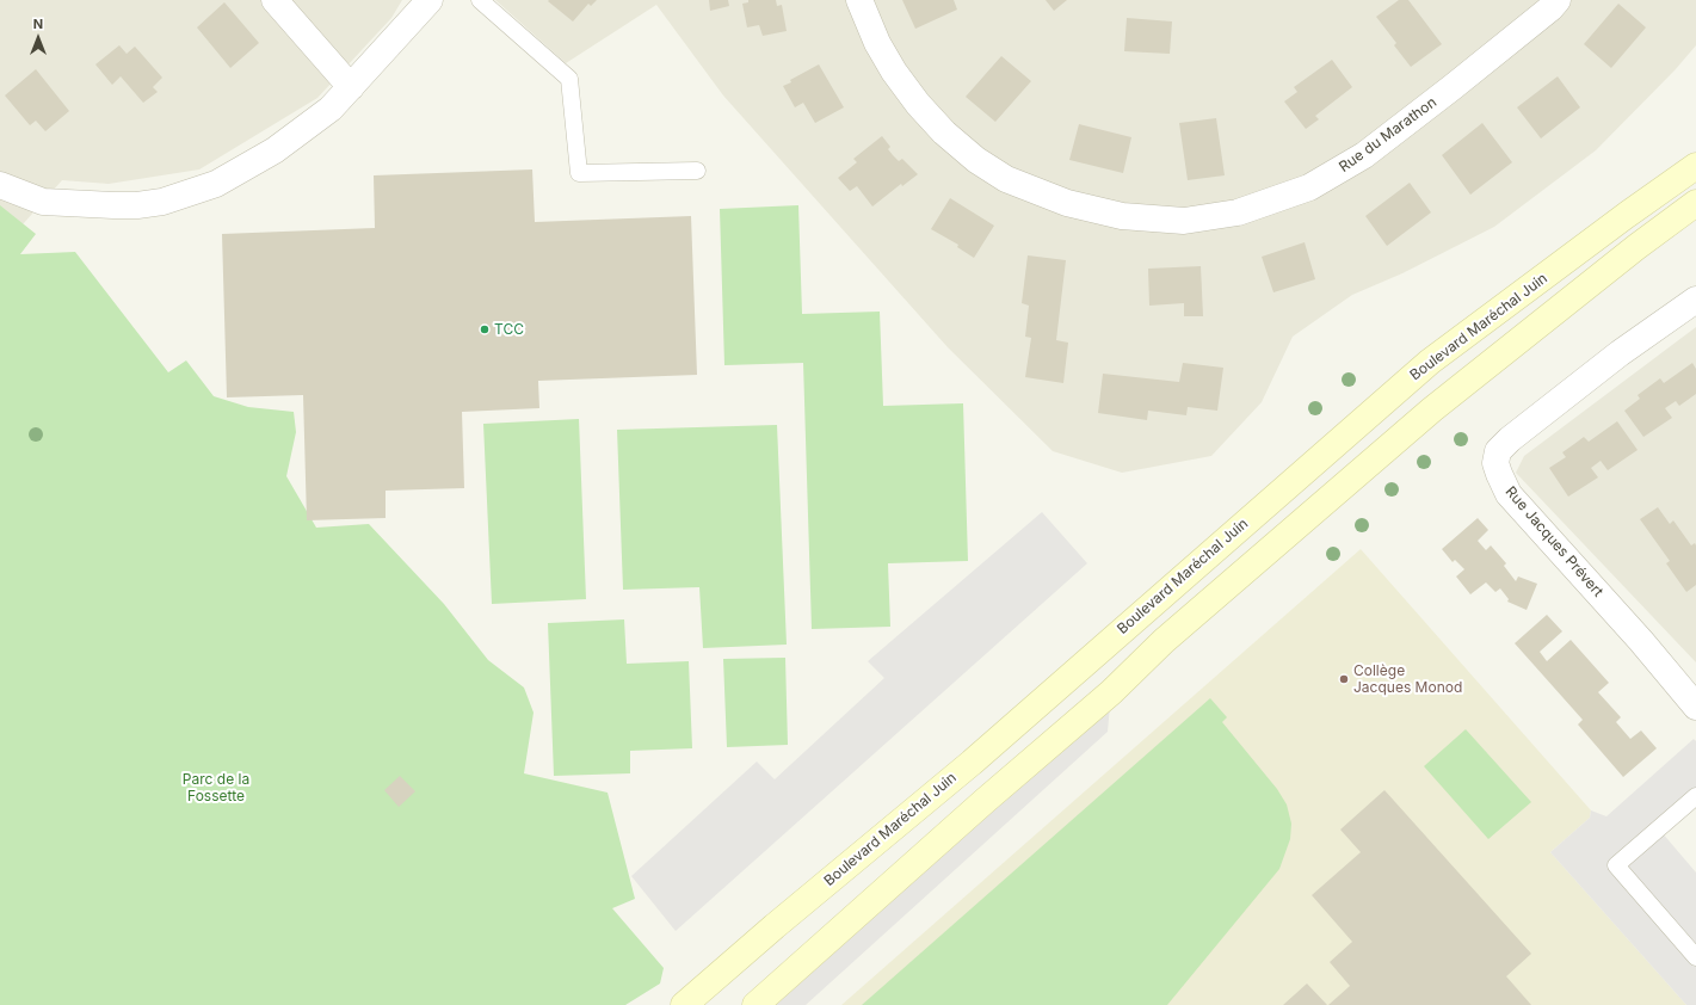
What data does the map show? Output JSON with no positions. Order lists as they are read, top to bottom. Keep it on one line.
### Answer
{"streets":{"main road":["Boulevard Maréchal Juin"],"street":["Rue du Marathon","Rue Jacques Prévert"]},"parks":["Parc de la Fossette"],"places":["TCC","Collège Jacques Monod"],"north":"top"}
